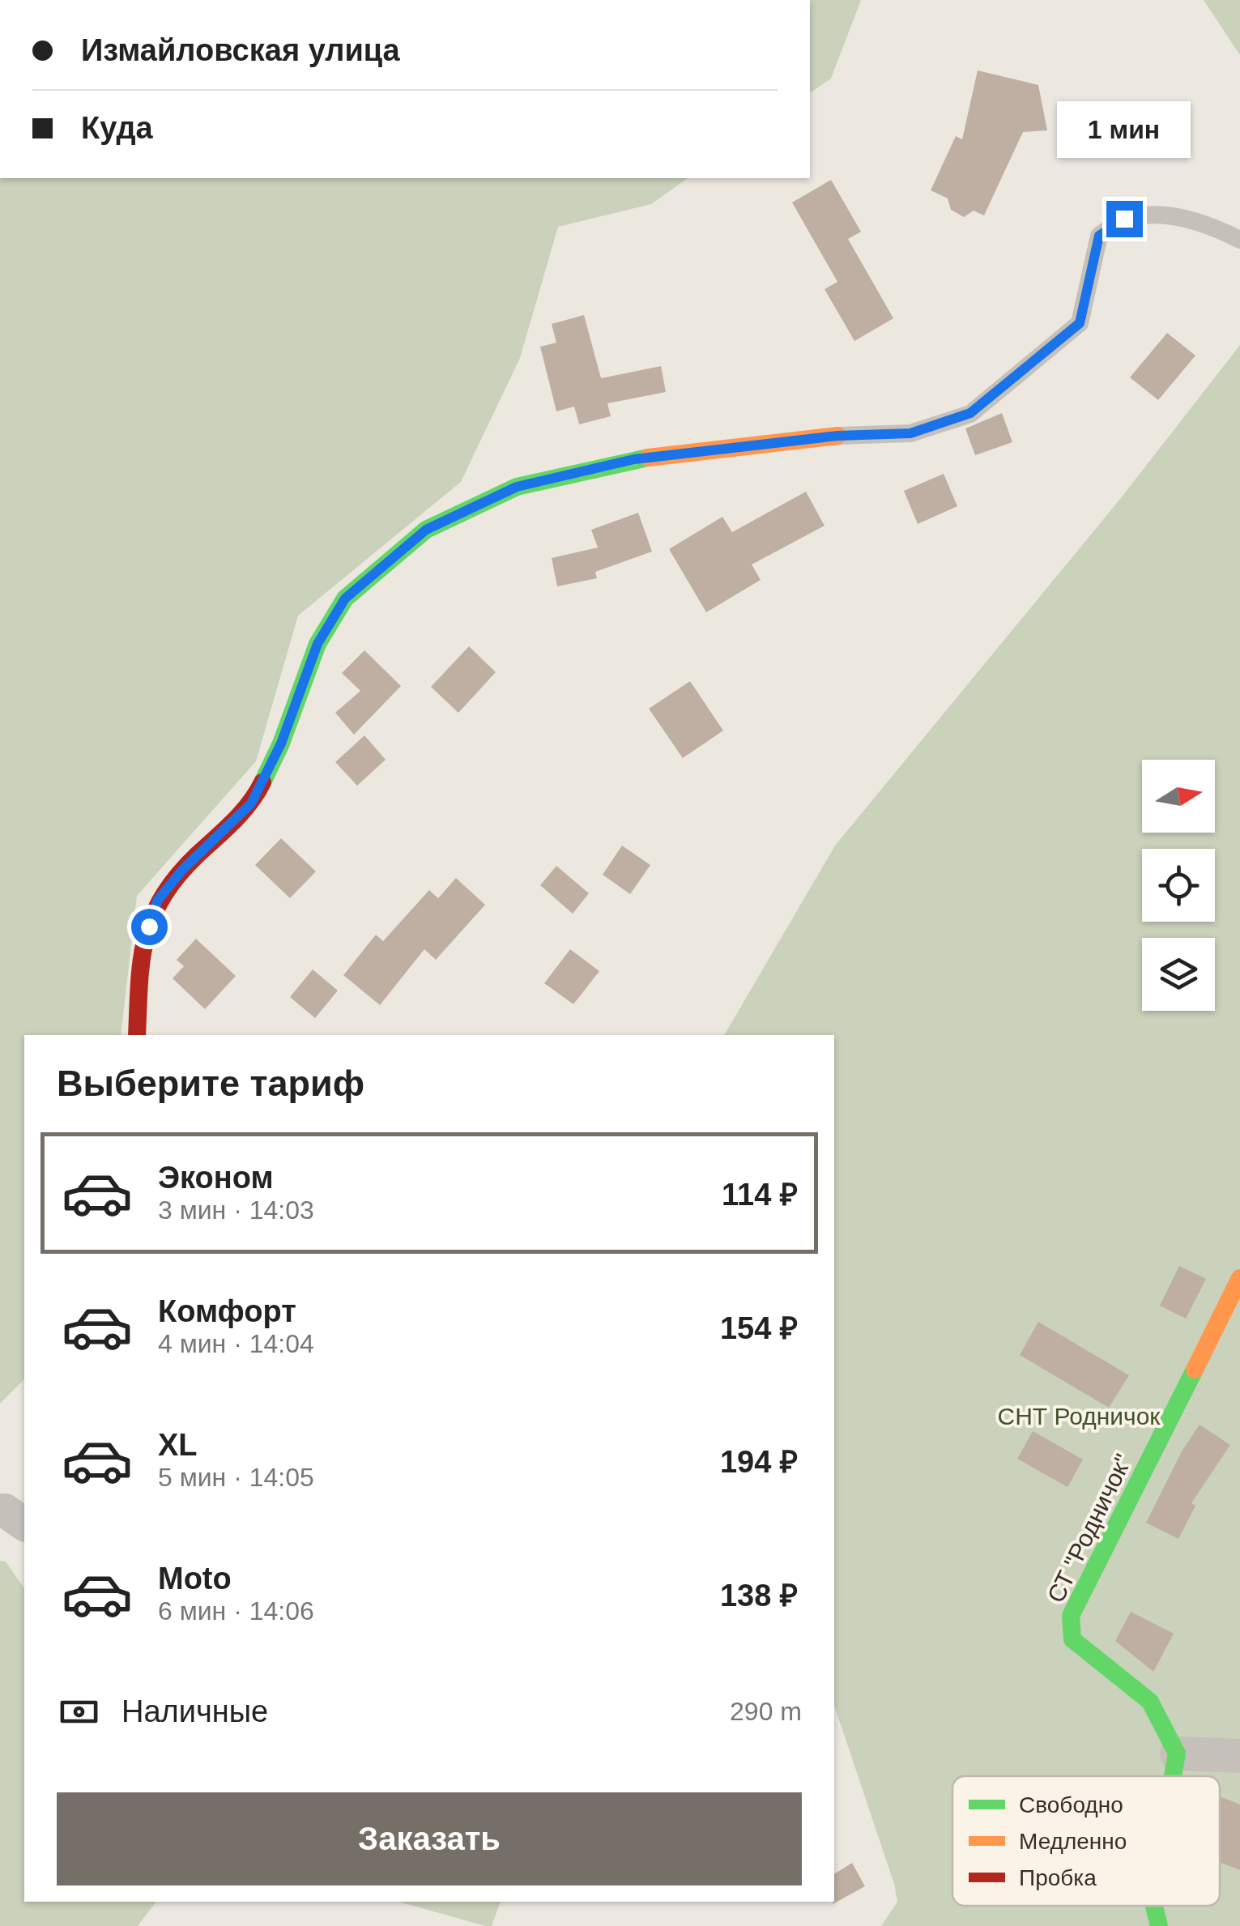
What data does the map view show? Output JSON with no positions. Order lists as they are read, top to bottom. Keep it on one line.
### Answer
{"streets":{"street":["СТ \"Родничок\""]},"parks":["СНТ Родничок"],"legend":["Свободно","Медленно","Пробка"],"north":"right","page":{"banner":["Измайловская улица","Куда"],"bubble":"1 мин","heading":"Выберите тариф","list":[{"name":"Эконом","note":"3 мин · 14:03","value":"114 ₽"},{"name":"Комфорт","note":"4 мин · 14:04","value":"154 ₽"},{"name":"XL","note":"5 мин · 14:05","value":"194 ₽"},{"name":"Moto","note":"6 мин · 14:06","value":"138 ₽"}],"pay":["Наличные","290 m"],"buttons":"Заказать"}}
